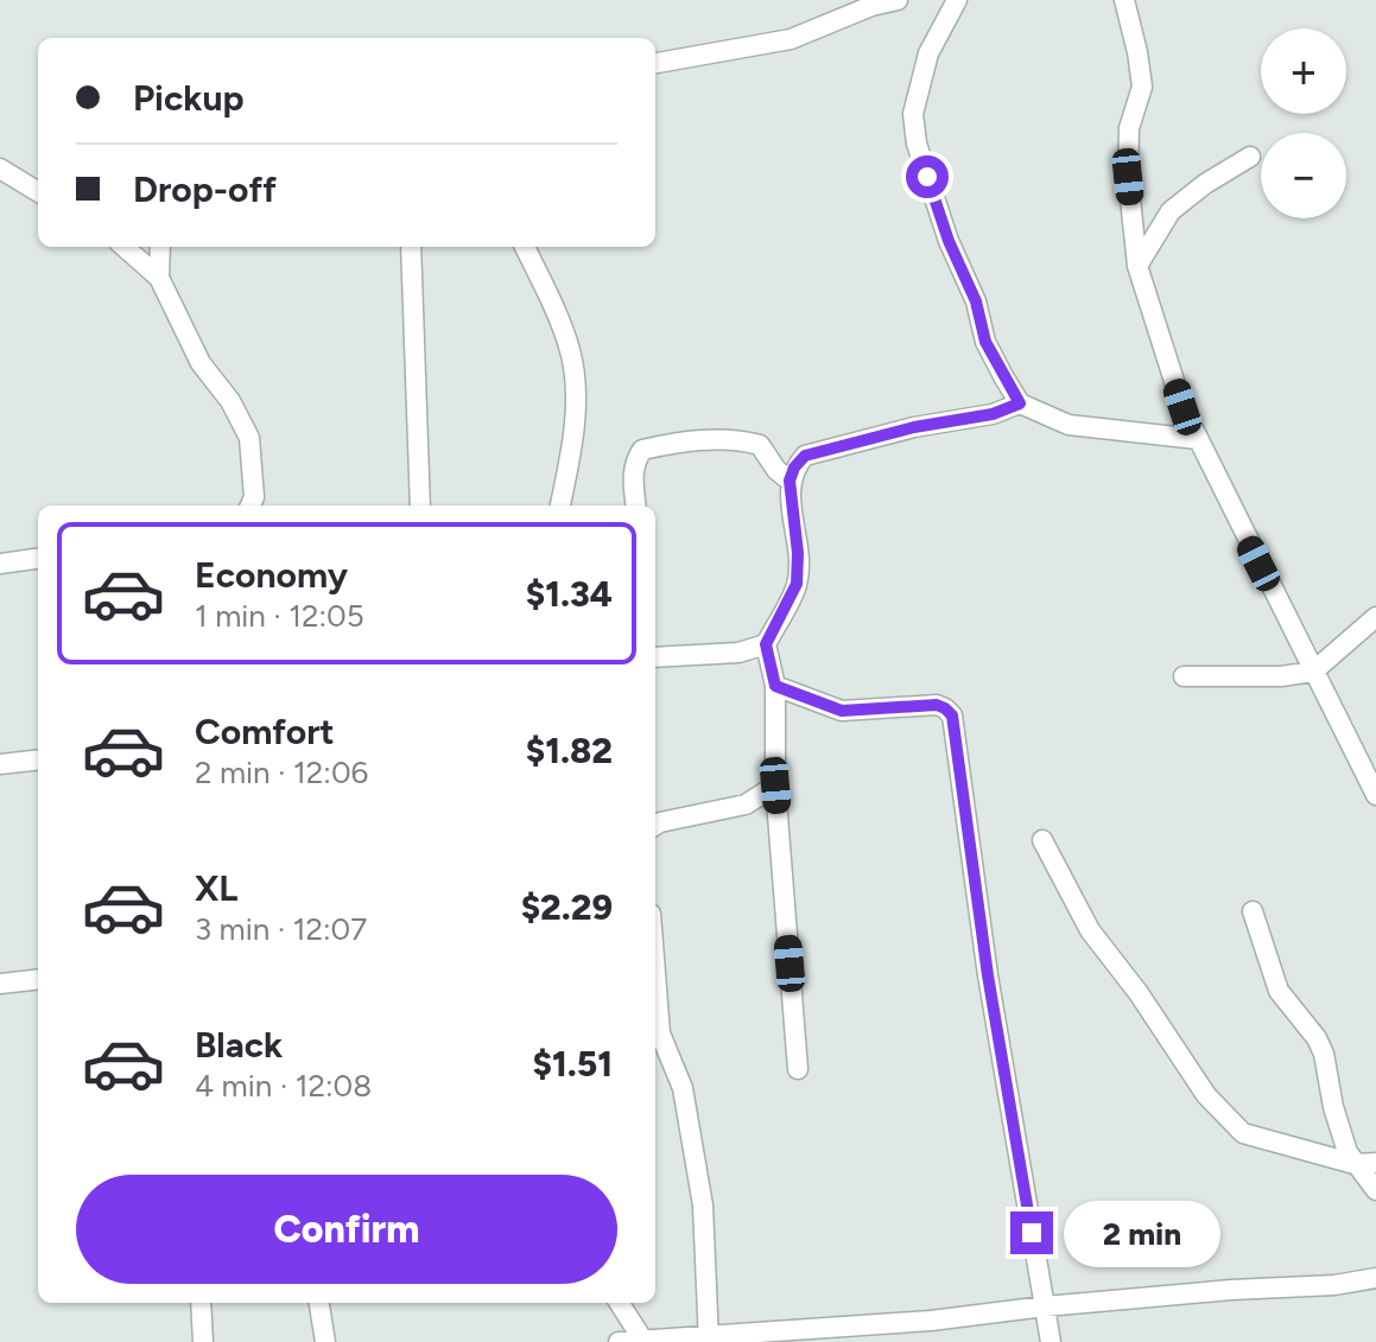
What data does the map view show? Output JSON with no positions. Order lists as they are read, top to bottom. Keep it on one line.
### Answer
{"page":{"map_buttons":["+","−"],"banner":["Pickup","Drop-off"],"list":[{"name":"Economy","note":"1 min · 12:05","value":"$1.34"},{"name":"Comfort","note":"2 min · 12:06","value":"$1.82"},{"name":"XL","note":"3 min · 12:07","value":"$2.29"},{"name":"Black","note":"4 min · 12:08","value":"$1.51"}],"buttons":"Confirm","bubble":"2 min"}}
